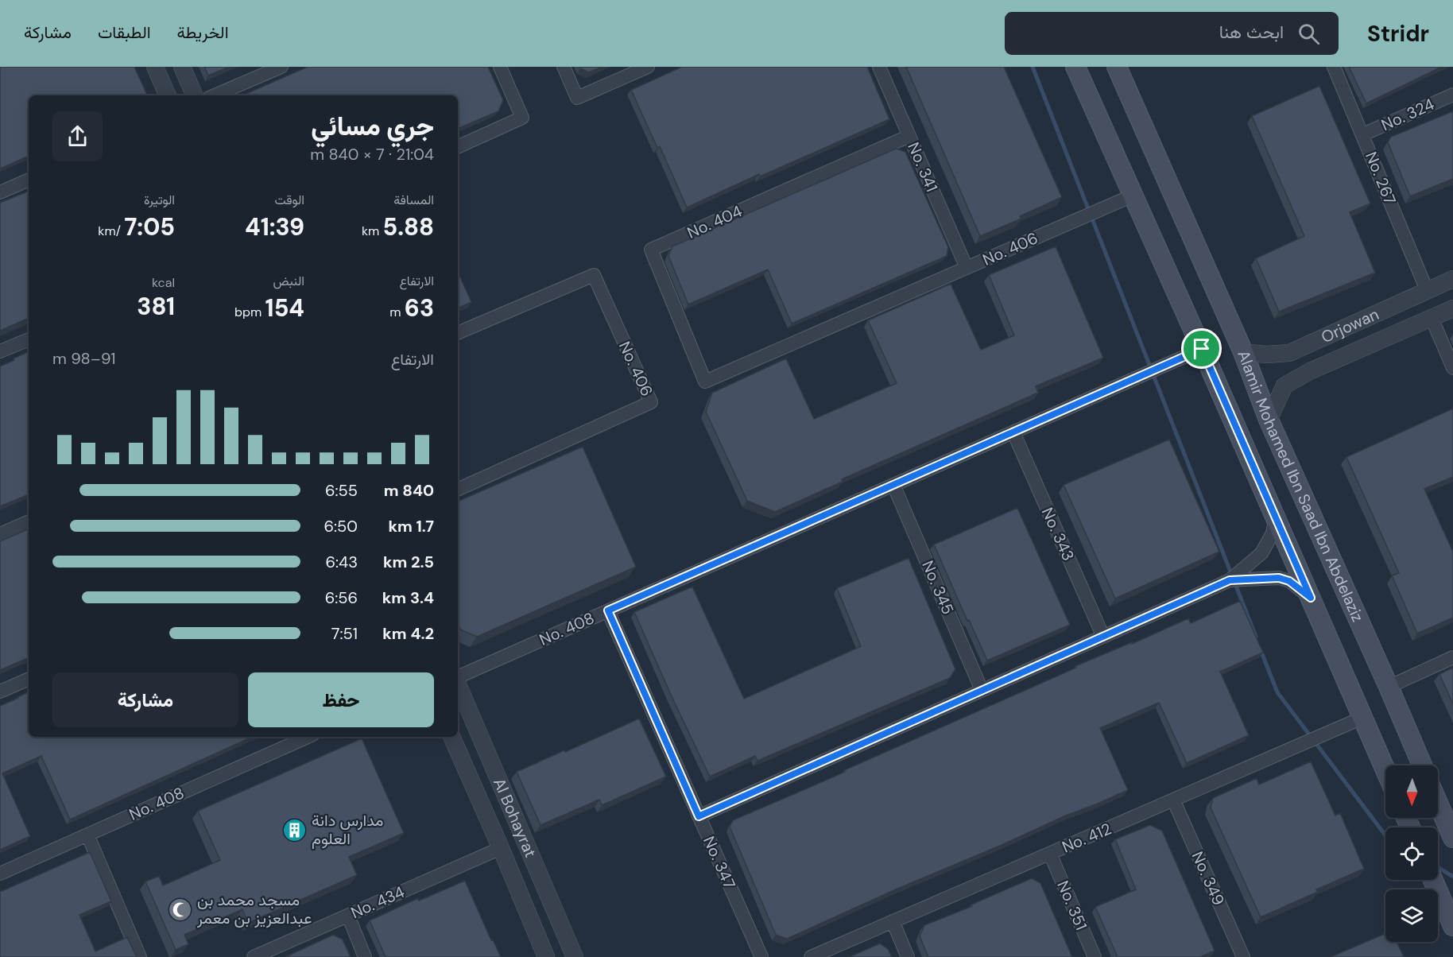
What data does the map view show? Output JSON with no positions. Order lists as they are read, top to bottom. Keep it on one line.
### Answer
{"streets":{"main road":["Alamir Mohamed Ibn Saad Ibn Abdelaziz"],"street":["No. 324","No. 341","No. 267","No. 404","No. 406","Orjowan","No. 343","No. 345","No. 408","Al Bohayrat","No. 412","No. 347","No. 349","No. 434","No. 351"]},"crossings":[["No. 324","No. 267"],["No. 341","No. 404"],["No. 341","No. 406"],["No. 267","Orjowan"],["No. 404","No. 406"],["Orjowan","Alamir Mohamed Ibn Saad Ibn Abdelaziz"],["No. 343","No. 408"],["No. 345","No. 408"],["No. 408","No. 347"],["Al Bohayrat","No. 434"],["No. 412","No. 349"],["No. 412","No. 351"]],"places":{"building":["مدارس دانة العلوم"],"mosque":["مسجد محمد بن عبدالعزيز بن معمر"]},"north":"bottom","page":{"header":"Stridr","search":"ابحث هنا","nav":["الخريطة","الطبقات","مشاركة"],"heading":["جري مسائي","21:04 · 7 × 840 m"],"stats":[["المسافة","5.88 km"],["الوقت","41:39"],["الوتيرة","7:05 /km"],["الارتفاع","63 m"],["النبض","154 bpm"],["kcal","381"]],"chart":["الارتفاع","91–98 m"],"list":[{"name":"840 m","note":"6:55"},{"name":"1.7 km","note":"6:50"},{"name":"2.5 km","note":"6:43"},{"name":"3.4 km","note":"6:56"},{"name":"4.2 km","note":"7:51"}],"buttons":["حفظ","مشاركة"]}}
